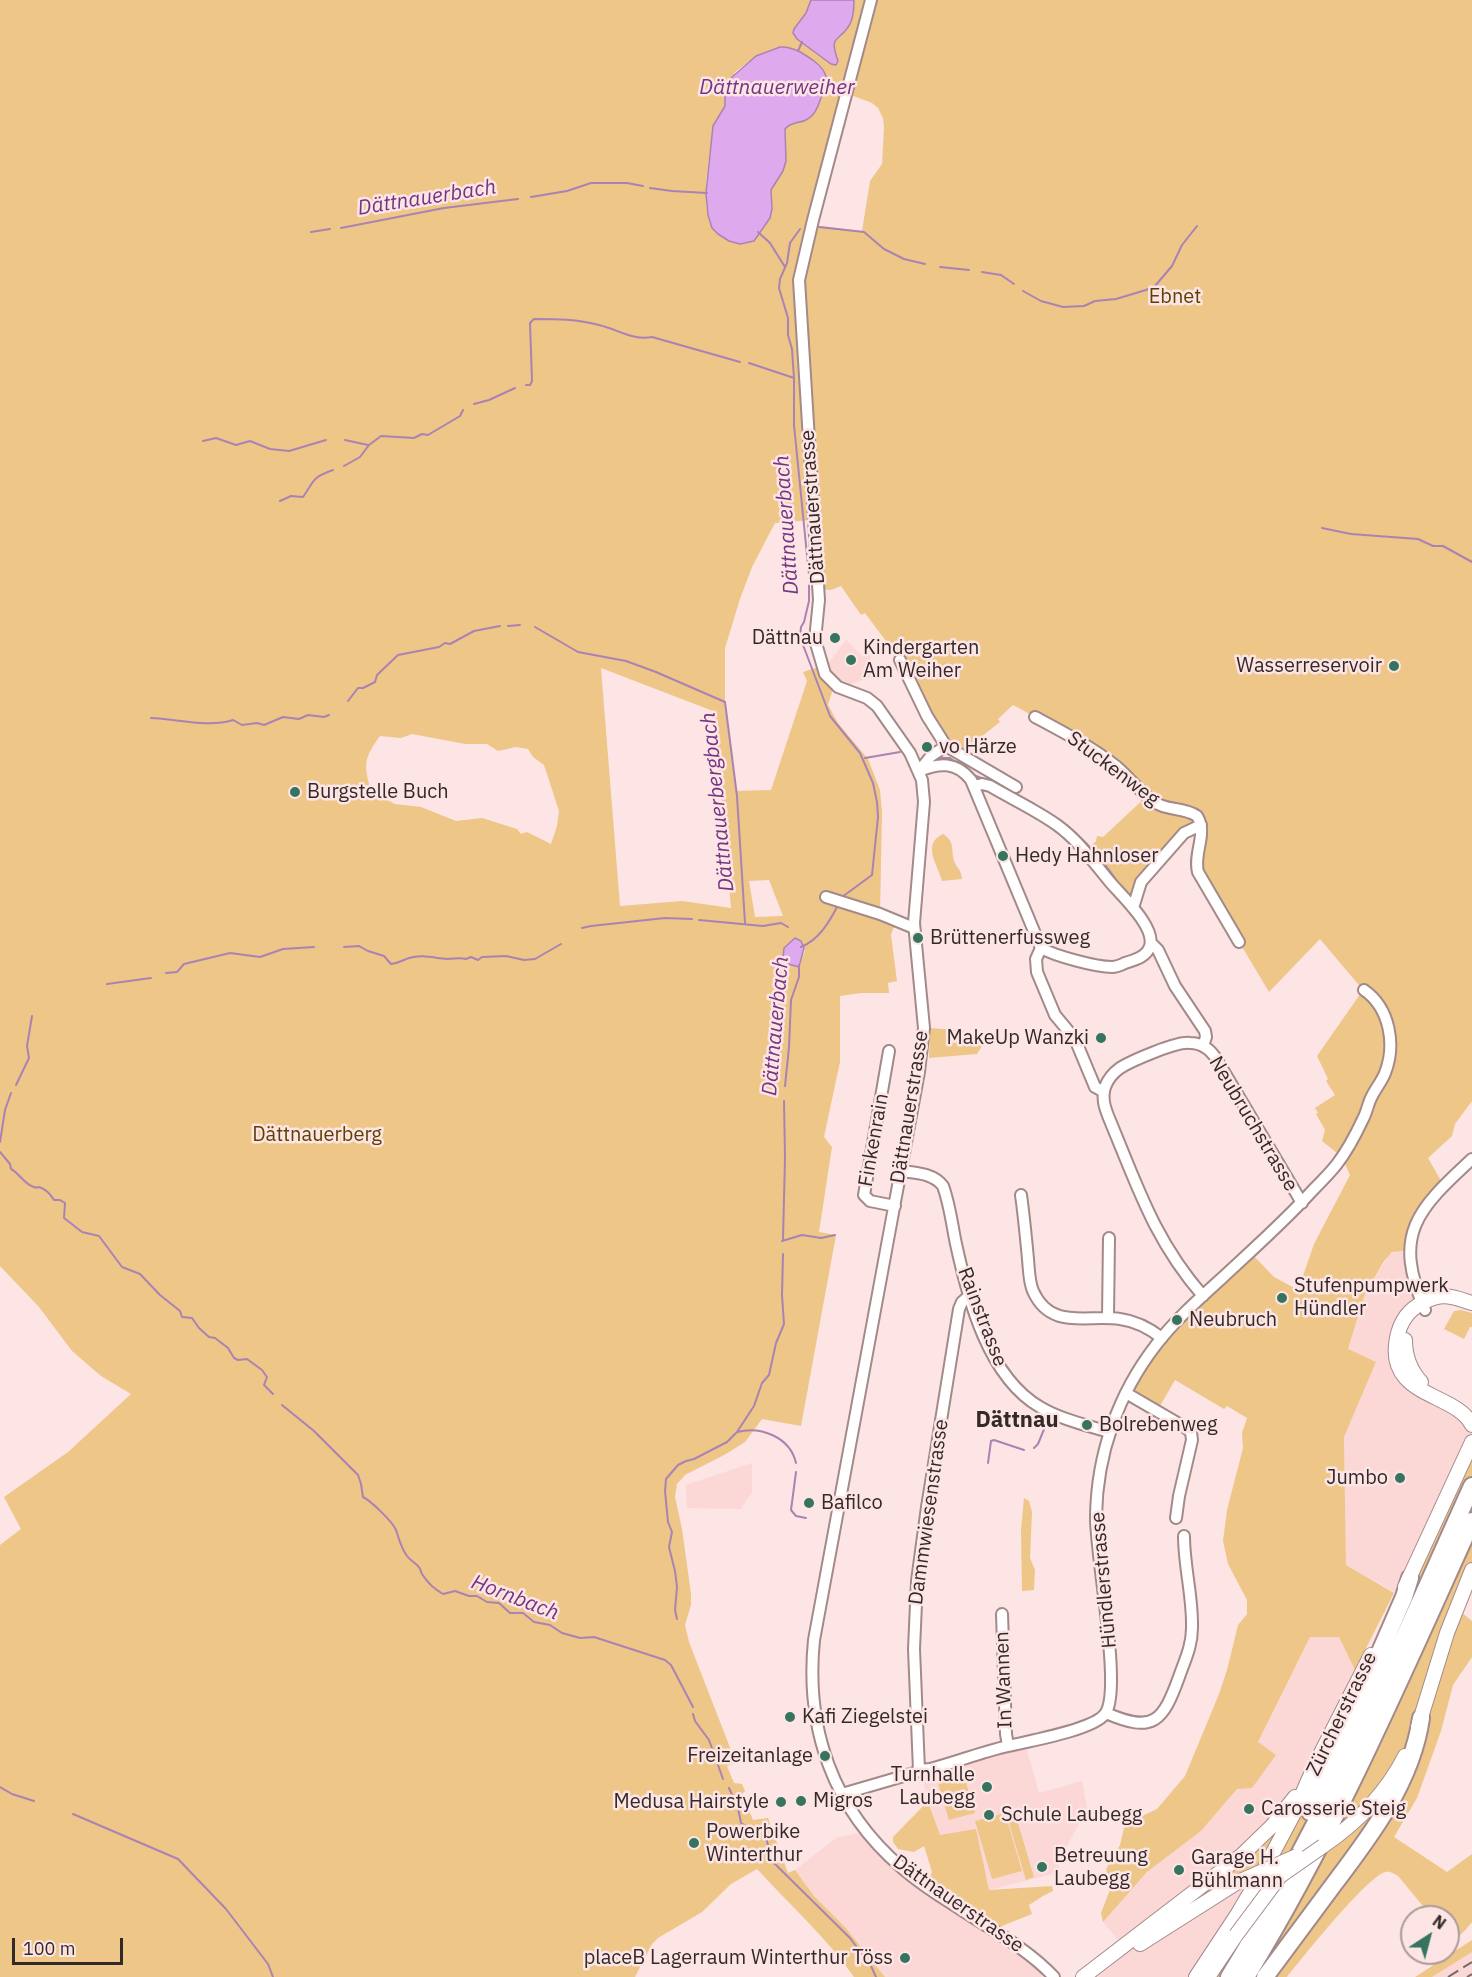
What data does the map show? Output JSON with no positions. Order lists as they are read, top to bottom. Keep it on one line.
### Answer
{"streets":{"main road":["Zürcherstrasse"],"street":["Dättnauerstrasse","Stuckenweg","Neubruchstrasse","Finkenrain","Rainstrasse","Dammwiesenstrasse","Hündlerstrasse","In Wannen"]},"crossings":[["Dättnauerstrasse","Finkenrain"],["Dättnauerstrasse","Rainstrasse"],["Neubruchstrasse","Hündlerstrasse"],["Rainstrasse","Dammwiesenstrasse"],["Rainstrasse","Hündlerstrasse"]],"districts":["Dättnau"],"water":["Dättnauerweiher","Dättnauerbach","Dättnauerbergbach","Hornbach"],"parks":["Ebnet","Dättnauerberg"],"places":["Dättnau","Kindergarten Am Weiher","Wasserreservoir","vo Härze","Burgstelle Buch","Hedy Hahnloser","Brüttenerfussweg","MakeUp Wanzki","Stufenpumpwerk Hündler","Neubruch","Bolrebenweg","Jumbo","Bafilco","Kafi Ziegelstei","Freizeitanlage","Turnhalle Laubegg","Migros","Medusa Hairstyle","Carosserie Steig","Schule Laubegg","Powerbike Winterthur","Betreuung Laubegg","Garage H. Bühlmann","placeB Lagerraum Winterthur Töss"],"scale_bar":"100 m","north":"top right"}
